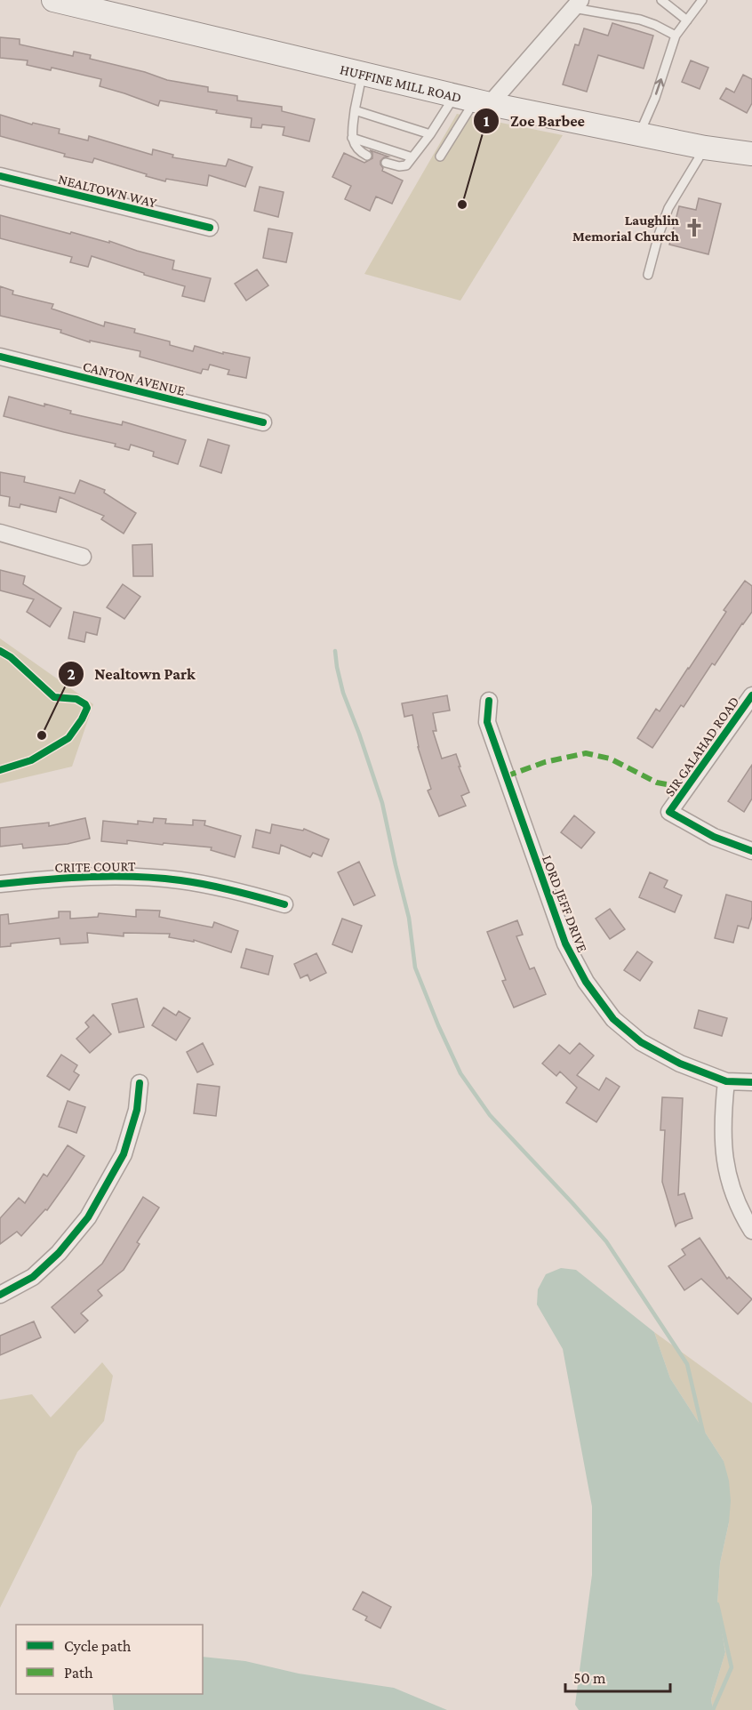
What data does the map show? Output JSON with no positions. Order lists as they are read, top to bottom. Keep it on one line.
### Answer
{"streets":{"main road":["HUFFINE MILL ROAD"],"street":["NEALTOWN WAY","CANTON AVENUE","SIR GALAHAD ROAD","CRITE COURT","LORD JEFF DRIVE"]},"places":{"other":["Zoe Barbee","Nealtown Park"],"church":["Laughlin Memorial Church"]},"legend":["Cycle path","Path"],"scale_bar":"50 m"}
